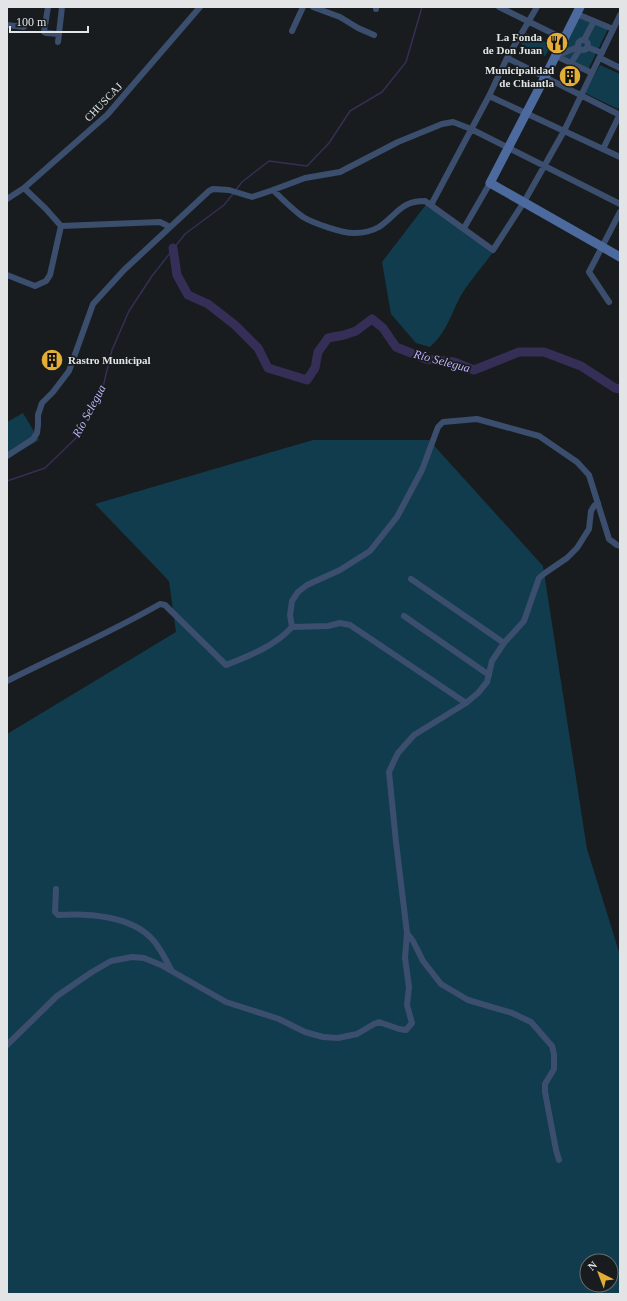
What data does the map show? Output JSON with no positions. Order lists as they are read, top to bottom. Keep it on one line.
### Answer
{"streets":{"street":["CHUSCAJ"]},"water":["Río Selegua"],"places":{"restaurant":["La Fonda de Don Juan"],"building":["Municipalidad de Chiantla","Rastro Municipal"]},"scale_bar":"100 m","north":"top left"}
